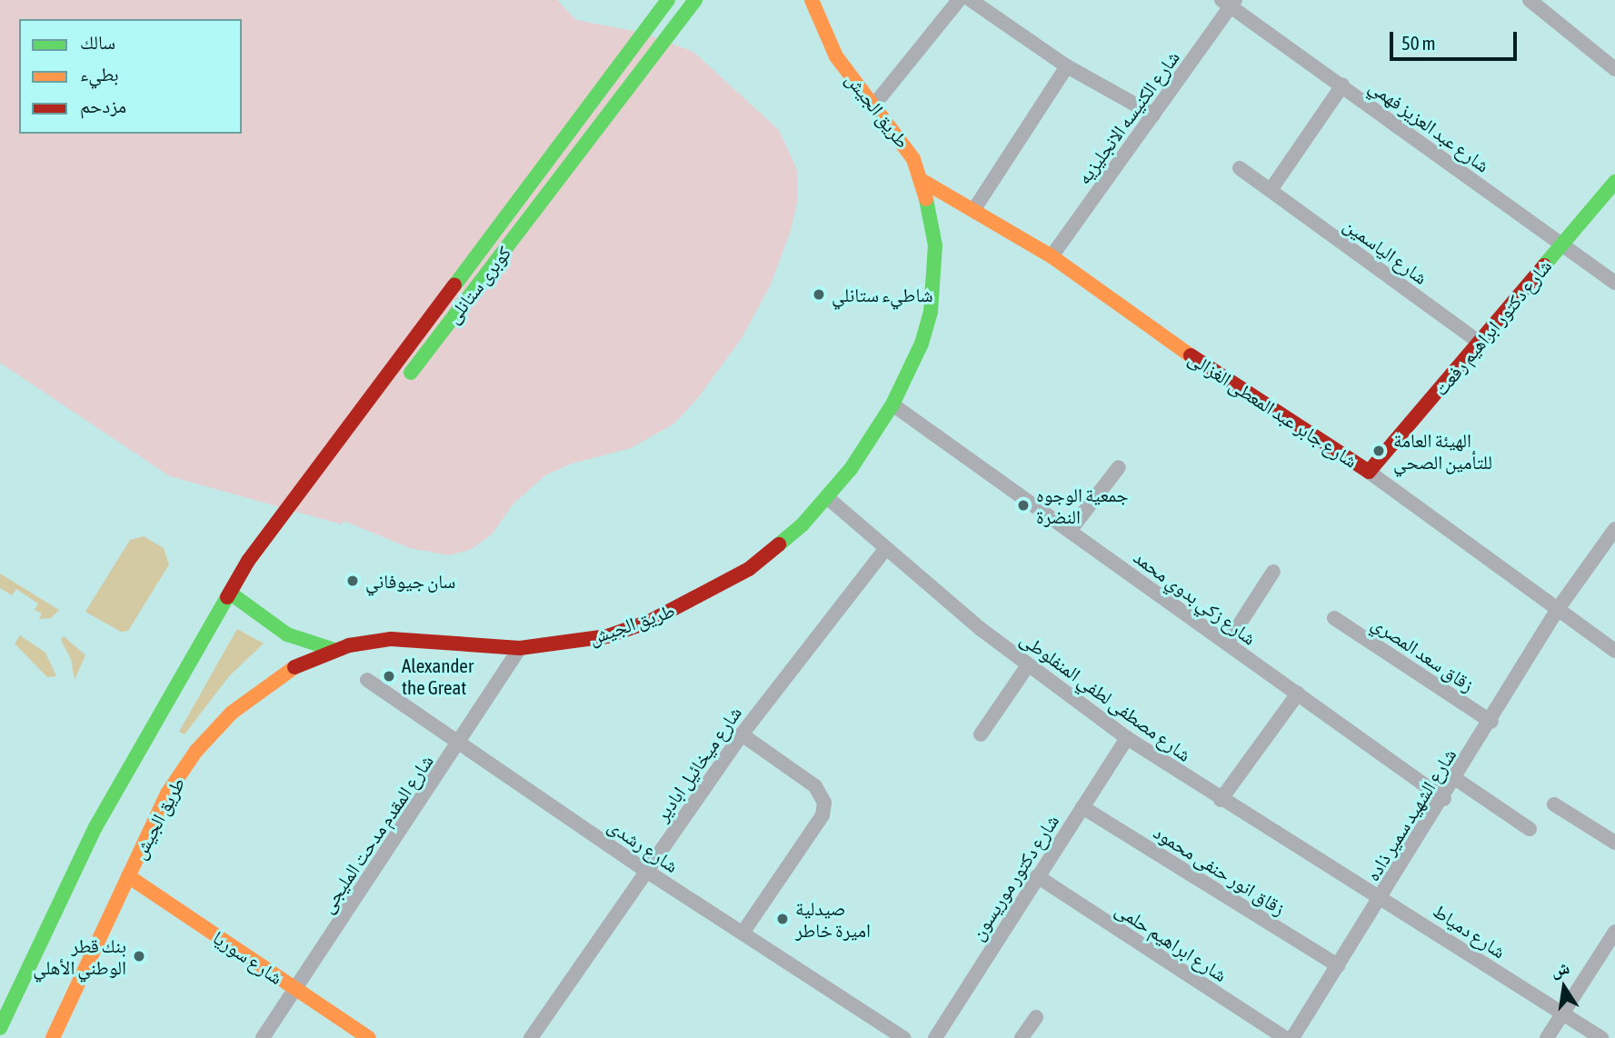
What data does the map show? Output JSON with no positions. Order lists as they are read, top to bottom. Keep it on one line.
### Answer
{"streets":{"main road":["طريق الجيش","كوبرى ستانلى","شارع دكتور ابراهيم رفعت","شارع جابر عبد المعطى الغزالى","شارع سوريا"],"street":["شارع الكنيسه الانجليزيه","شارع عبد العزيز فهمي","شارع الياسمين","شارع زكي بدوي محمد","زقاق سعد المصري","شارع مصطفى لطفي المنفلوطى","شارع ميخائيل ابادير","شارع الشهيد سمير ذاده","شارع المقدم مدحت المليجى","شارع رشدى","زقاق انور حنفى محمود","شارع دكتور موريسون","شارع دمياط","شارع ابراهيم حلمى"]},"crossings":[["طريق الجيش","شارع جابر عبد المعطى الغزالى"],["طريق الجيش","شارع زكي بدوي محمد"],["طريق الجيش","شارع مصطفى لطفي المنفلوطى"],["طريق الجيش","شارع المقدم مدحت المليجى"],["طريق الجيش","شارع سوريا"],["شارع الكنيسه الانجليزيه","شارع عبد العزيز فهمي"],["شارع الكنيسه الانجليزيه","شارع جابر عبد المعطى الغزالى"],["شارع عبد العزيز فهمي","شارع دكتور ابراهيم رفعت"],["شارع الياسمين","شارع دكتور ابراهيم رفعت"],["شارع دكتور ابراهيم رفعت","شارع جابر عبد المعطى الغزالى"],["شارع جابر عبد المعطى الغزالى","شارع الشهيد سمير ذاده"],["شارع زكي بدوي محمد","شارع الشهيد سمير ذاده"],["زقاق سعد المصري","شارع الشهيد سمير ذاده"],["شارع مصطفى لطفي المنفلوطى","شارع ميخائيل ابادير"],["شارع مصطفى لطفي المنفلوطى","شارع الشهيد سمير ذاده"],["شارع مصطفى لطفي المنفلوطى","شارع دكتور موريسون"],["شارع مصطفى لطفي المنفلوطى","شارع دمياط"],["شارع ميخائيل ابادير","شارع رشدى"],["شارع الشهيد سمير ذاده","زقاق انور حنفى محمود"],["شارع الشهيد سمير ذاده","شارع دمياط"],["شارع المقدم مدحت المليجى","شارع رشدى"],["شارع المقدم مدحت المليجى","شارع سوريا"],["زقاق انور حنفى محمود","شارع دكتور موريسون"],["شارع دكتور موريسون","شارع ابراهيم حلمى"]],"places":["شاطيء ستانلي","الهيئة العامة للتأمين الصحي","جمعية الوجوه النضرة","سان جيوفاني","Alexander the Great","صيدلية اميرة خاطر","بنك قطر الوطني الأهلي"],"legend":["سالك","بطيء","مزدحم"],"scale_bar":"50 m","north":"top"}
